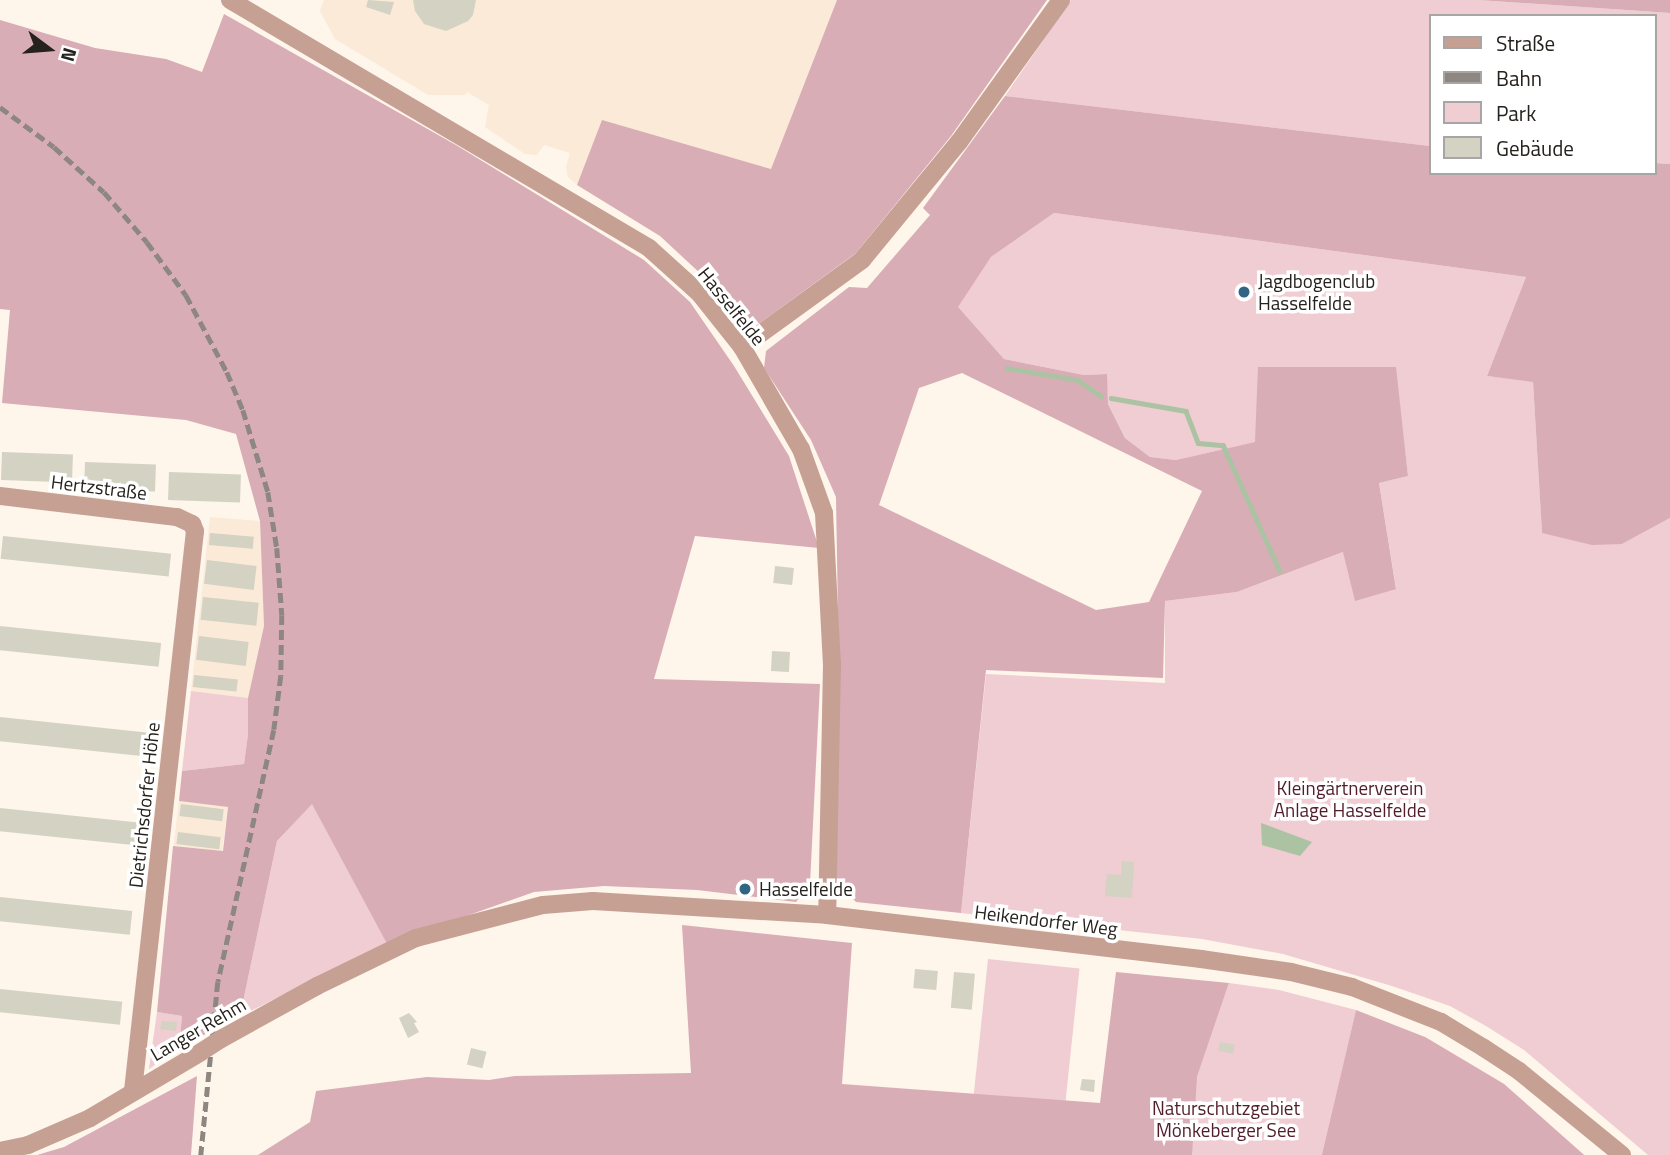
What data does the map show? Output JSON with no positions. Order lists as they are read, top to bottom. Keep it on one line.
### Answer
{"streets":{"street":["Hasselfelde","Hertzstraße","Dietrichsdorfer Höhe","Heikendorfer Weg","Langer Rehm"]},"crossings":[["Hasselfelde","Heikendorfer Weg"],["Hertzstraße","Dietrichsdorfer Höhe"],["Dietrichsdorfer Höhe","Langer Rehm"],["Heikendorfer Weg","Langer Rehm"]],"parks":["Kleingärtnerverein Anlage Hasselfelde","Naturschutzgebiet Mönkeberger See"],"places":["Jagdbogenclub Hasselfelde","Hasselfelde"],"legend":["Straße","Bahn","Park","Gebäude"],"north":"right"}
